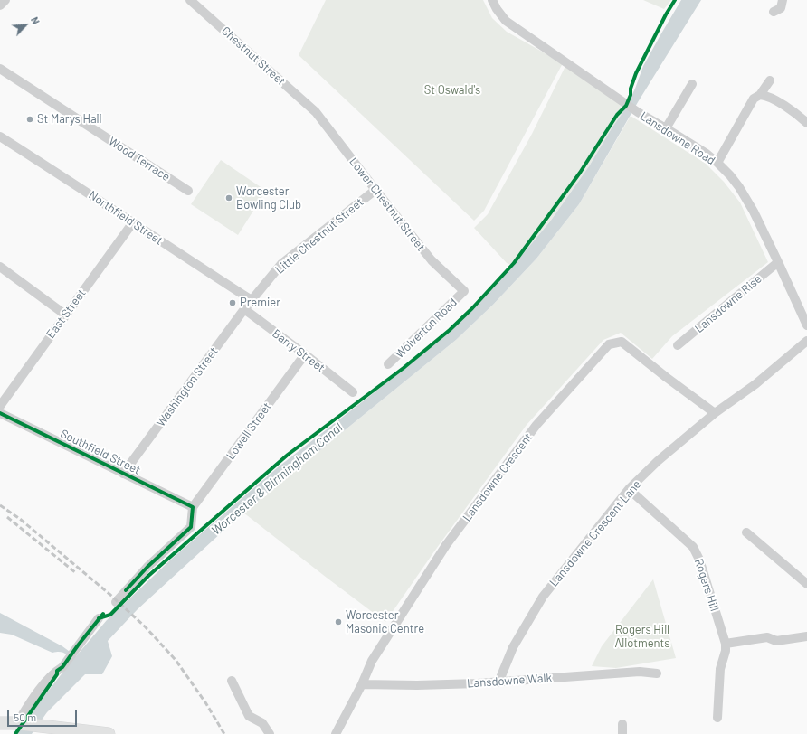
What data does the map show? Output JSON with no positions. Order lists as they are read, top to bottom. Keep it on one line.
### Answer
{"streets":{"street":["Chestnut Street","Lansdowne Road","Wood Terrace","Lower Chestnut Street","Northfield Street","Little Chestnut Street","Lansdowne Rise","East Street","Wolverton Road","Barry Street","Washington Street","Lowell Street","Southfield Street","Lansdowne Crescent","Lansdowne Crescent Lane","Rogers Hill","Lansdowne Walk"]},"crossings":[["Chestnut Street","Lower Chestnut Street"],["Lansdowne Road","Lansdowne Rise"],["Lower Chestnut Street","Little Chestnut Street"],["Lower Chestnut Street","Wolverton Road"],["Northfield Street","Little Chestnut Street"],["Northfield Street","East Street"],["Northfield Street","Washington Street"],["Little Chestnut Street","Washington Street"],["Barry Street","Washington Street"],["Barry Street","Lowell Street"],["Washington Street","Southfield Street"],["Lowell Street","Southfield Street"],["Lansdowne Crescent","Lansdowne Crescent Lane"],["Lansdowne Crescent","Lansdowne Walk"],["Lansdowne Crescent Lane","Rogers Hill"],["Lansdowne Crescent Lane","Lansdowne Walk"]],"water":["Worcester & Birmingham Canal"],"parks":["St Oswald's","Rogers Hill Allotments"],"places":["St Marys Hall","Worcester Bowling Club","Premier","Worcester Masonic Centre"],"scale_bar":"50 m","north":"top right"}
